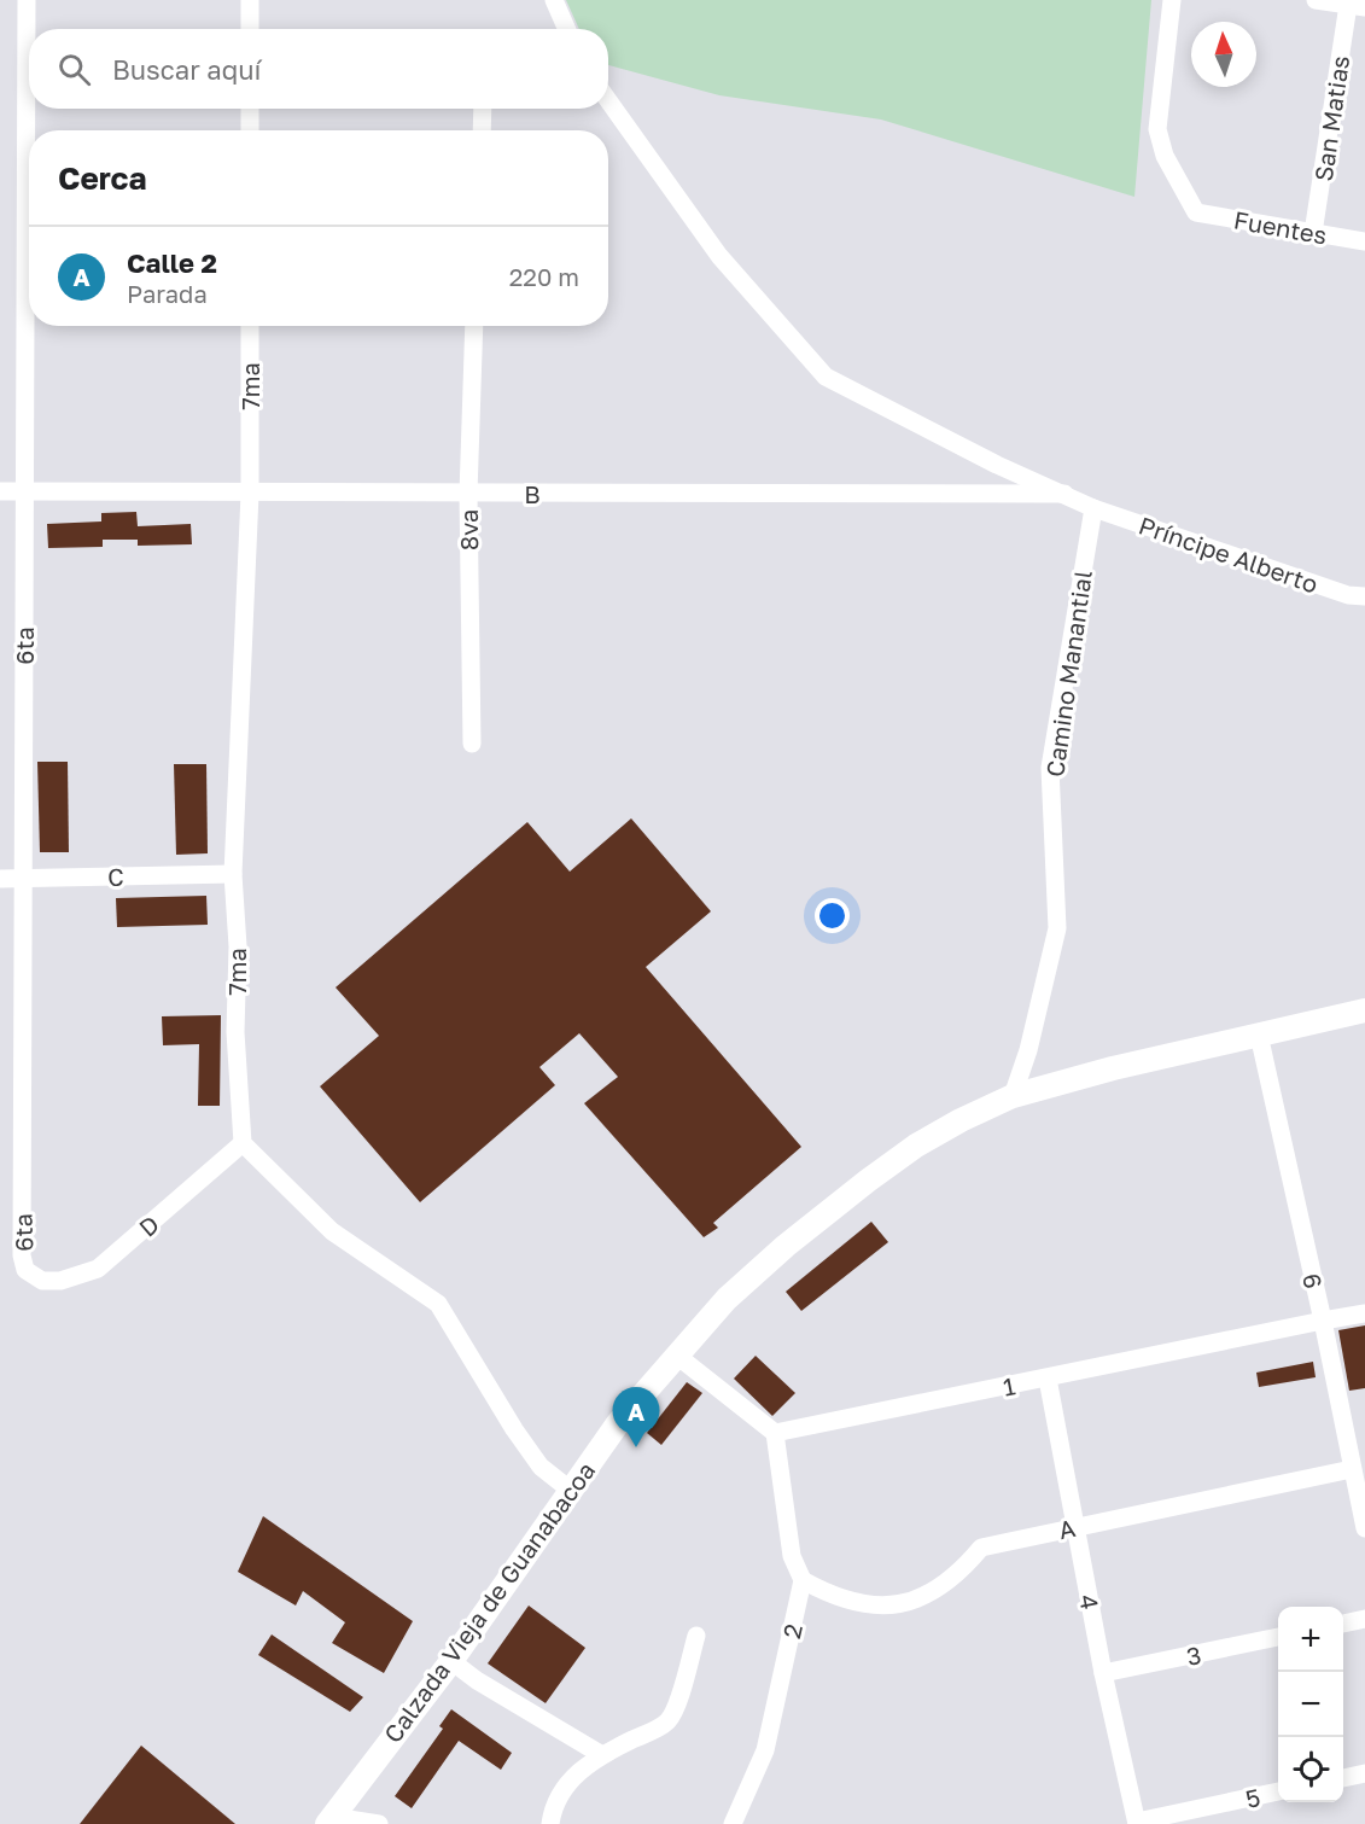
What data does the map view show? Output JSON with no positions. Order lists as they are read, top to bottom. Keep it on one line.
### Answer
{"streets":{"main road":["Calzada Vieja de Guanabacoa"],"street":["San Matias","Fuentes","7ma","B","8va","Príncipe Alberto","6ta","Camino Manantial","C","D","6","1","A","4","2","3","5"]},"crossings":[["San Matias","Fuentes"],["7ma","B"],["7ma","C"],["7ma","D"],["B","8va"],["B","Príncipe Alberto"],["B","6ta"],["Príncipe Alberto","Camino Manantial"],["6ta","C"],["6ta","D"],["Camino Manantial","Calzada Vieja de Guanabacoa"],["6","1"],["6","A"],["6","Calzada Vieja de Guanabacoa"],["1","4"],["A","4"],["A","2"],["4","3"],["4","5"]],"north":"top","page":{"search":"Buscar aquí","heading":"Cerca","list":[{"mark":"A","name":"Calle 2","note":"Parada","value":"220 m"}],"pins":"A","map_buttons":["+","−"]}}
